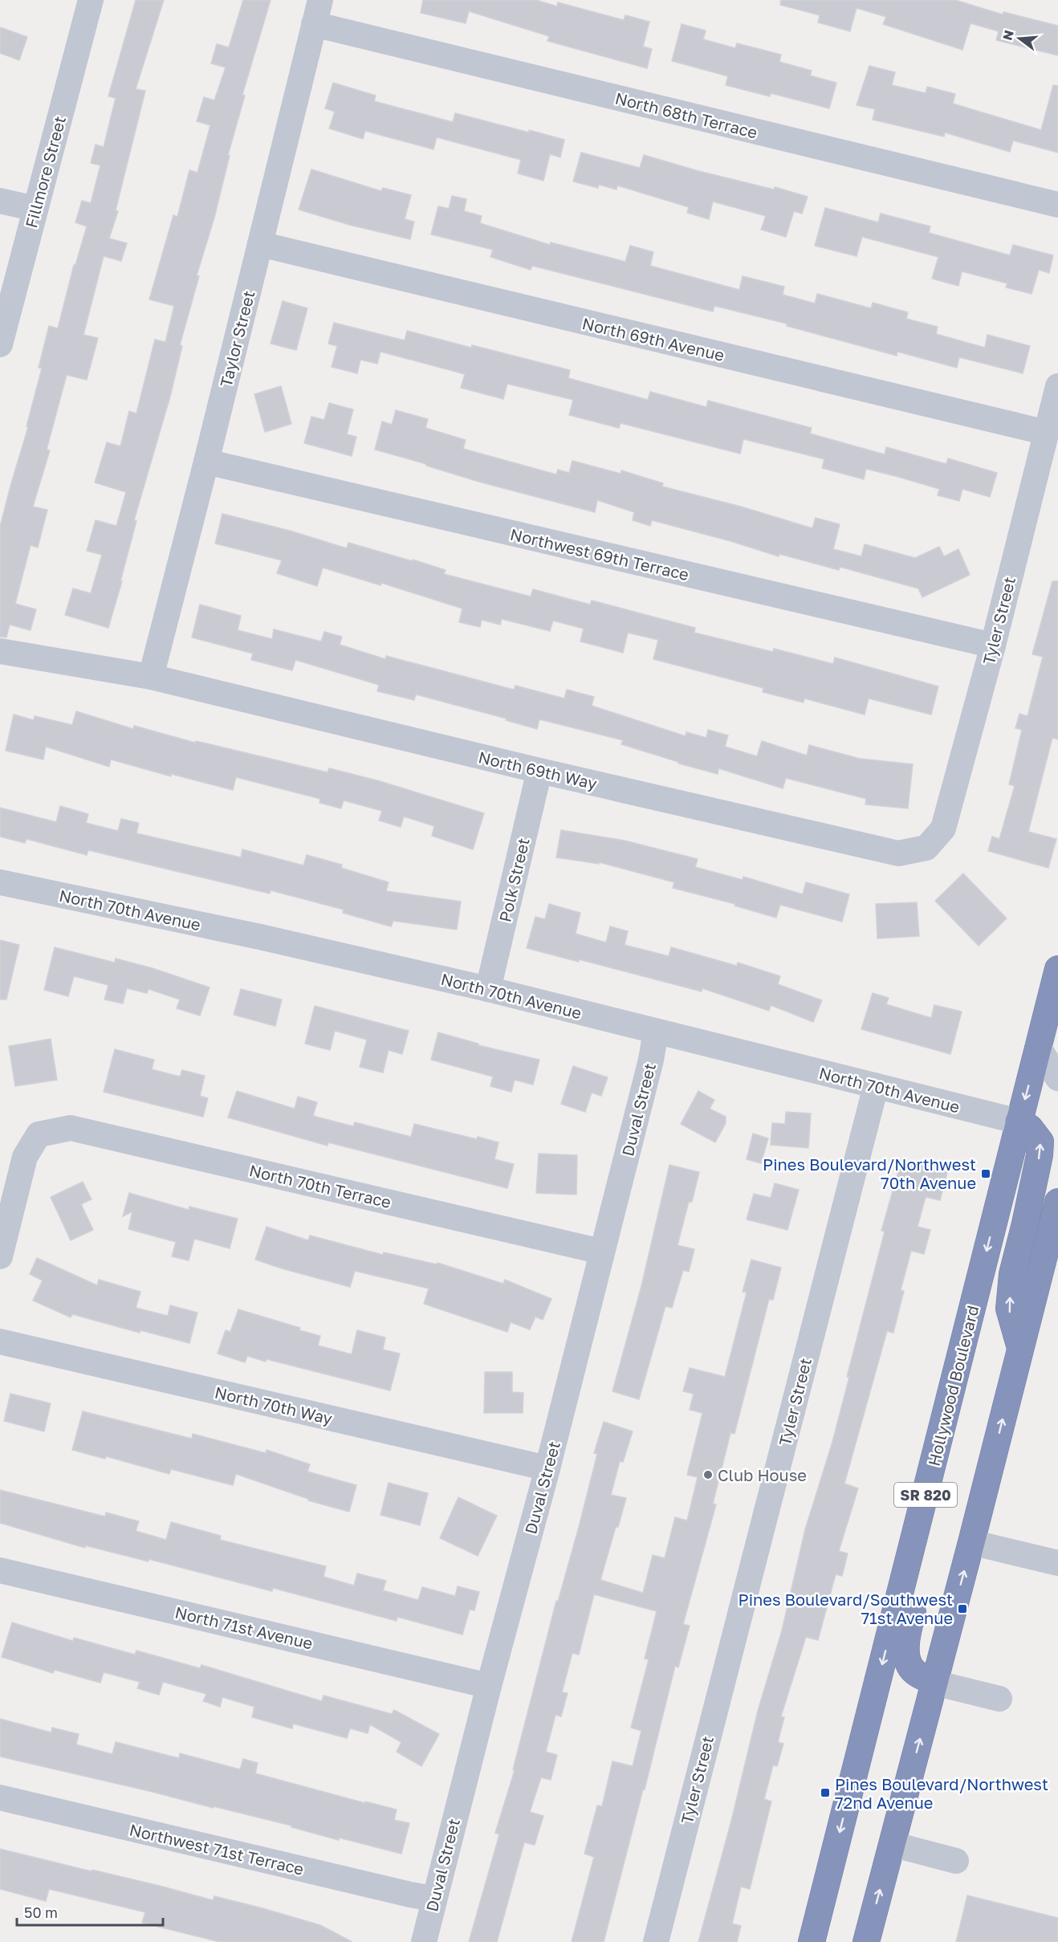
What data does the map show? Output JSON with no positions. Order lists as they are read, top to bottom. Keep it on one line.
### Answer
{"streets":{"highway":["Hollywood Boulevard","SR 820"],"street":["North 68th Terrace","Fillmore Street","Taylor Street","North 69th Avenue","Northwest 69th Terrace","Tyler Street","North 69th Way","Polk Street","North 70th Avenue","Duval Street","North 70th Terrace","North 70th Way","North 71st Avenue","Northwest 71st Terrace"]},"crossings":[["North 68th Terrace","Taylor Street"],["Taylor Street","North 69th Avenue"],["Taylor Street","Northwest 69th Terrace"],["Taylor Street","North 69th Way"],["North 69th Avenue","Tyler Street"],["Northwest 69th Terrace","Tyler Street"],["Tyler Street","North 69th Way"],["Tyler Street","North 70th Avenue"],["North 69th Way","Polk Street"],["Polk Street","North 70th Avenue"],["North 70th Avenue","Duval Street"],["North 70th Avenue","Hollywood Boulevard"],["Duval Street","North 70th Terrace"],["Duval Street","North 70th Way"],["Duval Street","North 71st Avenue"],["Duval Street","Northwest 71st Terrace"]],"places":{"transit":["Pines Boulevard/Northwest 70th Avenue","Pines Boulevard/Southwest 71st Avenue","Pines Boulevard/Northwest 72nd Avenue"],"other":["Club House"]},"scale_bar":"50 m","north":"left"}
